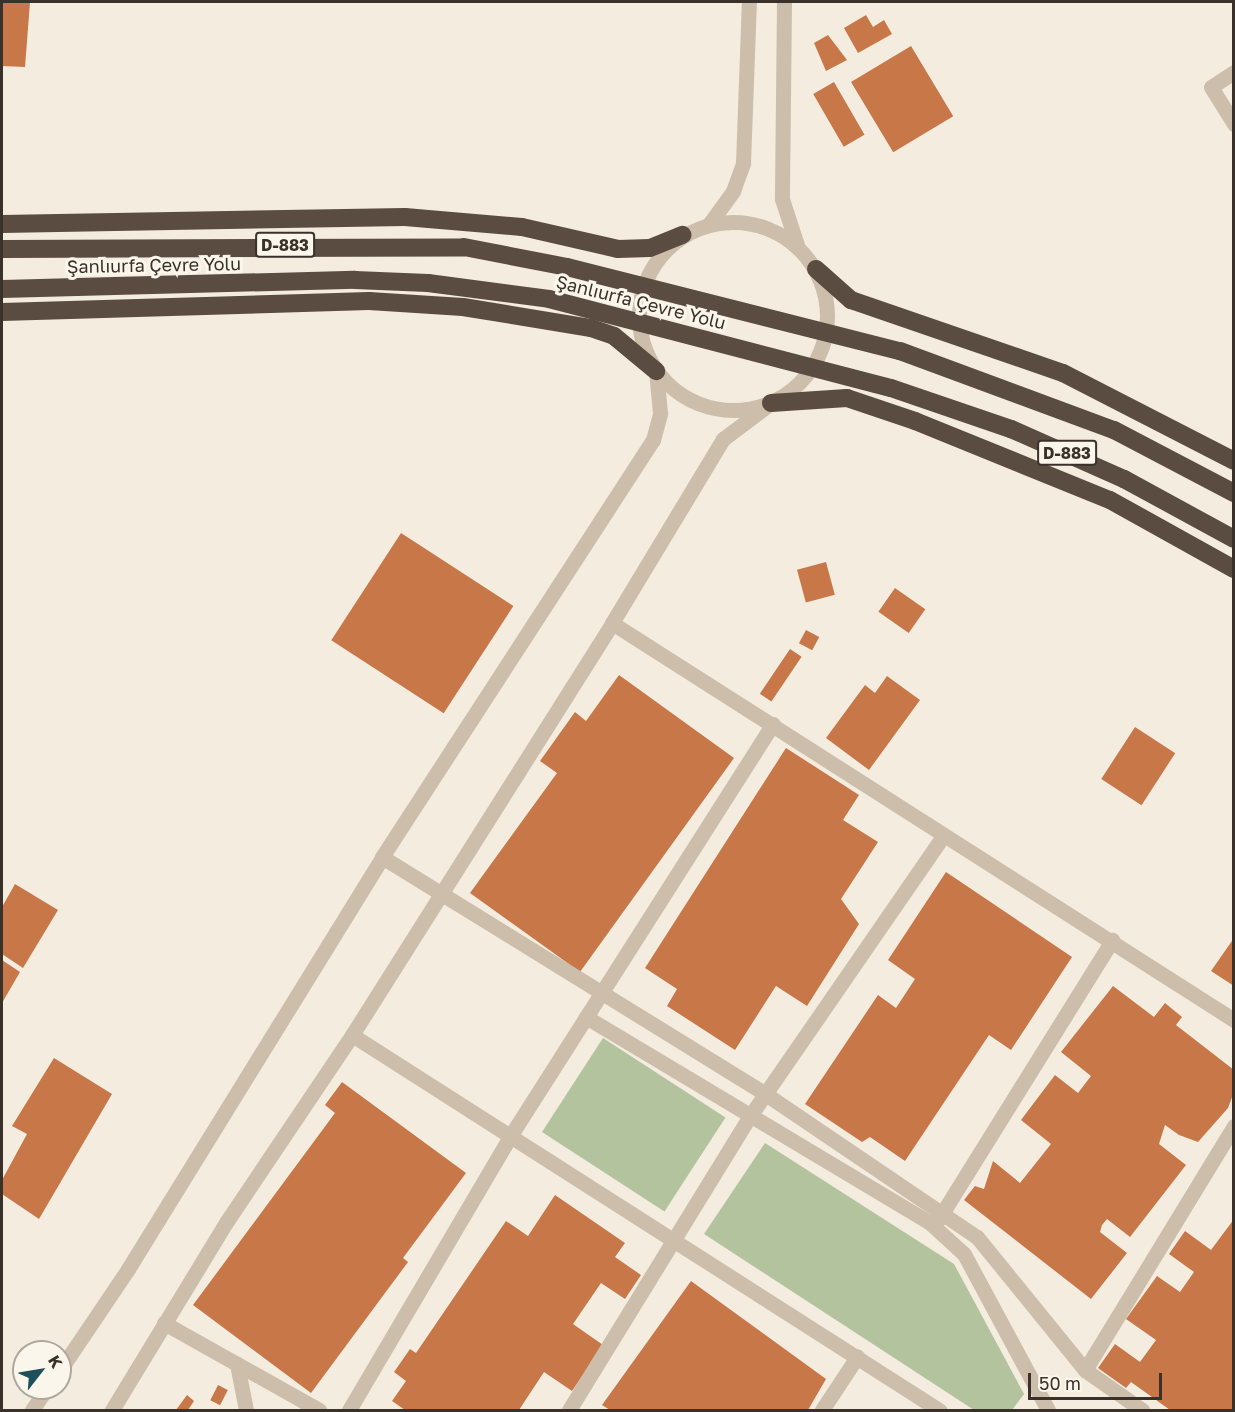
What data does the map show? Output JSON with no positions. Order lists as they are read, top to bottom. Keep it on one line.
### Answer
{"streets":{"highway":["D-883","Şanlıurfa Çevre Yolu"]},"scale_bar":"50 m","north":"top right"}
